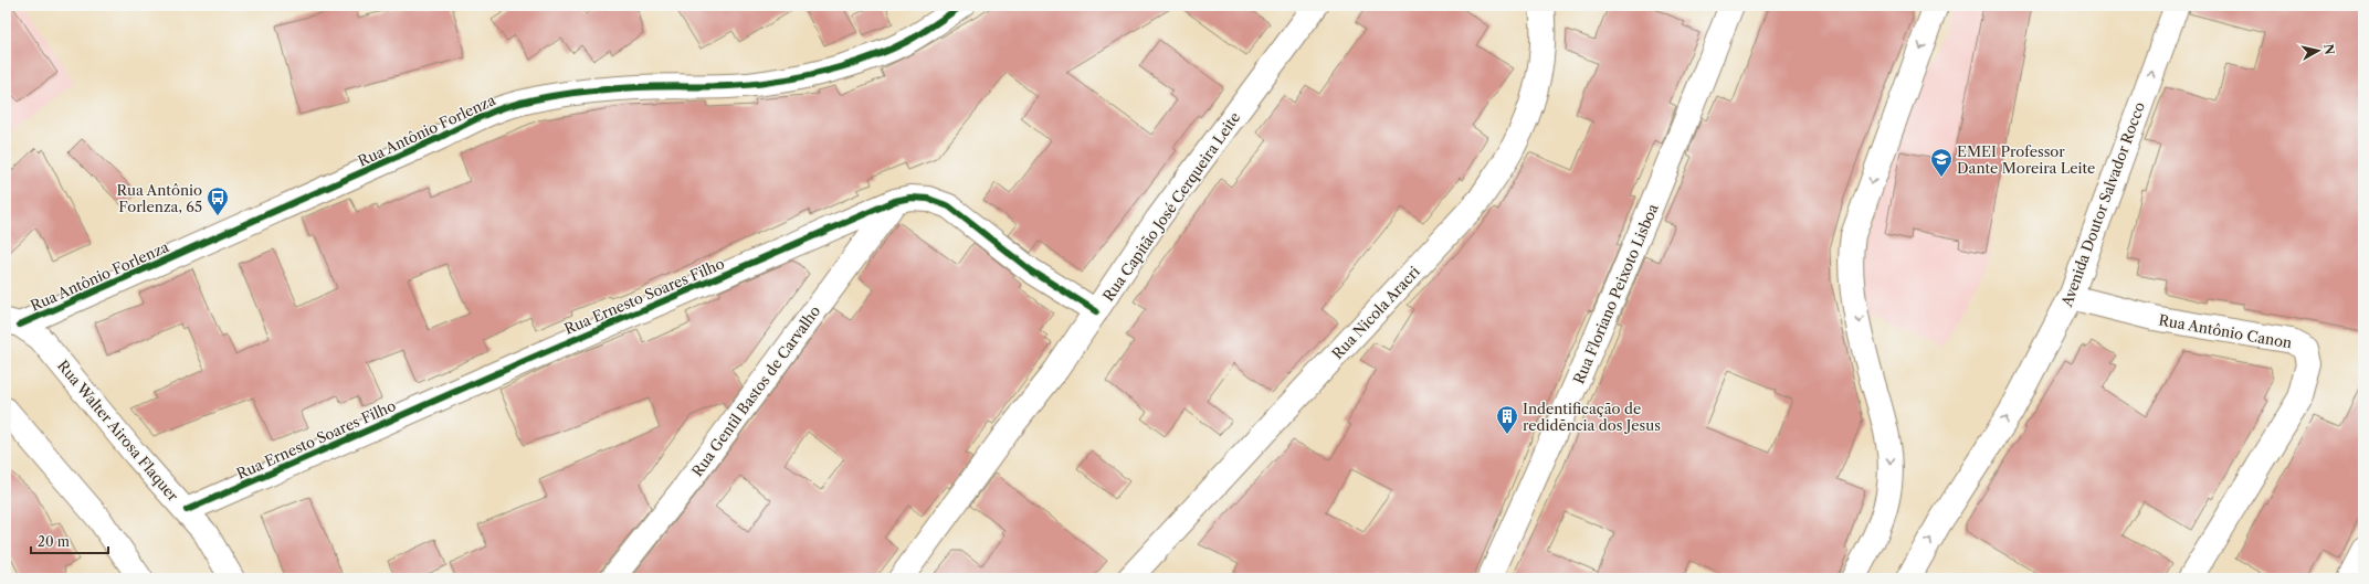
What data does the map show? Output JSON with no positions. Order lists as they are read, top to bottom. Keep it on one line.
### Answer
{"streets":{"street":["Rua Antônio Forlenza","Avenida Doutor Salvador Rocco","Rua Capitão José Cerqueira Leite","Rua Floriano Peixoto Lisboa","Rua Ernesto Soares Filho","Rua Nicola Aracri","Rua Antônio Canon","Rua Gentil Bastos de Carvalho","Rua Walter Airosa Flaquer"]},"crossings":[["Rua Antônio Forlenza","Rua Walter Airosa Flaquer"],["Avenida Doutor Salvador Rocco","Rua Antônio Canon"],["Rua Capitão José Cerqueira Leite","Rua Ernesto Soares Filho"],["Rua Ernesto Soares Filho","Rua Gentil Bastos de Carvalho"],["Rua Ernesto Soares Filho","Rua Walter Airosa Flaquer"]],"places":{"school or university":["EMEI Professor Dante Moreira Leite"],"bus stop":["Rua Antônio Forlenza, 65"],"building":["Indentificação de redidẽncia dos Jesus"]},"scale_bar":"20 m","north":"right"}
